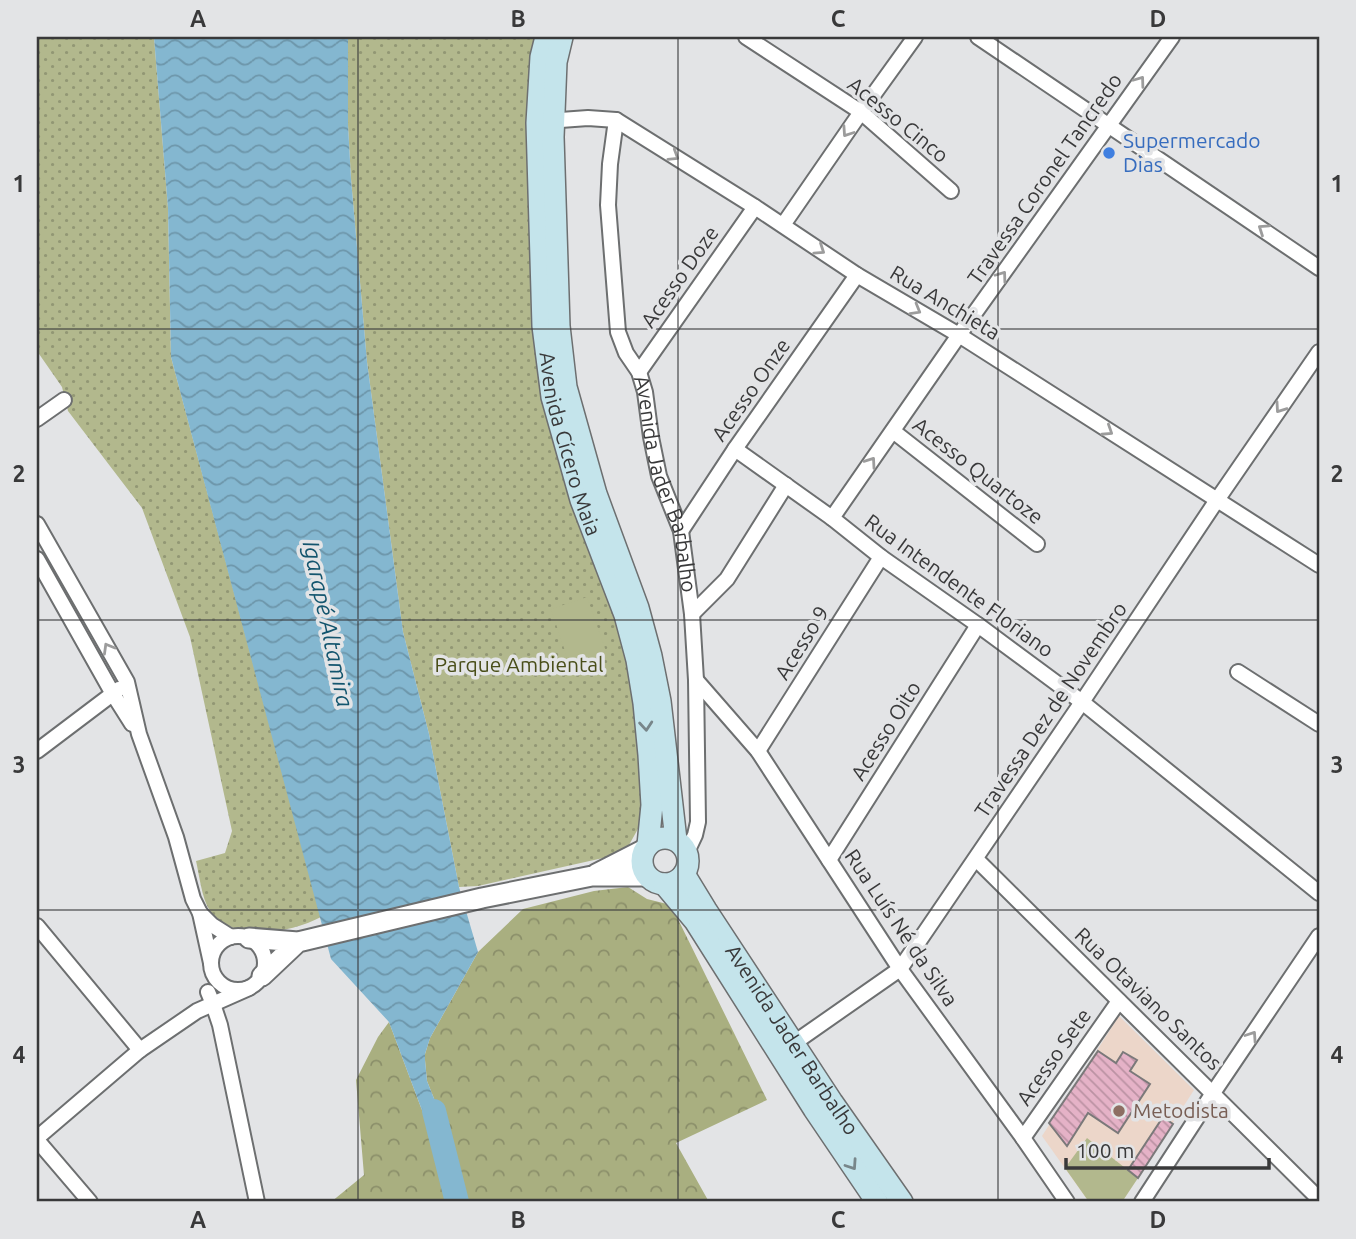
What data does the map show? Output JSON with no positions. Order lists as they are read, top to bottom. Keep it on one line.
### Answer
{"streets":{"main road":["Avenida Cícero Maia","Avenida Jader Barbalho"],"street":["Acesso Cinco","Travessa Coronel Tancredo","Acesso Doze","Rua Anchieta","Acesso Onze","Acesso Quartoze","Rua Intendente Floriano","Acesso 9","Travessa Dez de Novembro","Acesso Oito","Rua Luís Né da Silva","Rua Otaviano Santos","Acesso Sete"]},"crossings":[["Travessa Coronel Tancredo","Rua Anchieta"],["Travessa Coronel Tancredo","Acesso Quartoze"],["Travessa Coronel Tancredo","Rua Intendente Floriano"],["Acesso Doze","Rua Anchieta"],["Acesso Doze","Avenida Jader Barbalho"],["Rua Anchieta","Acesso Onze"],["Rua Anchieta","Avenida Cícero Maia"],["Rua Anchieta","Avenida Jader Barbalho"],["Rua Anchieta","Travessa Dez de Novembro"],["Acesso Onze","Avenida Jader Barbalho"],["Acesso Onze","Rua Intendente Floriano"],["Avenida Cícero Maia","Avenida Jader Barbalho"],["Avenida Jader Barbalho","Travessa Dez de Novembro"],["Avenida Jader Barbalho","Rua Luís Né da Silva"],["Rua Intendente Floriano","Acesso 9"],["Rua Intendente Floriano","Travessa Dez de Novembro"],["Rua Intendente Floriano","Acesso Oito"],["Acesso 9","Rua Luís Né da Silva"],["Travessa Dez de Novembro","Rua Luís Né da Silva"],["Travessa Dez de Novembro","Rua Otaviano Santos"],["Acesso Oito","Rua Luís Né da Silva"],["Rua Luís Né da Silva","Acesso Sete"],["Rua Otaviano Santos","Acesso Sete"]],"one_way":["Travessa Coronel Tancredo","Rua Anchieta"],"water":["Igarapé Altamira"],"parks":["Parque Ambiental"],"places":["Supermercado Dias","Metodista"],"scale_bar":"100 m","grid":{"columns":["A","B","C","D"],"rows":["1","2","3","4"]}}
